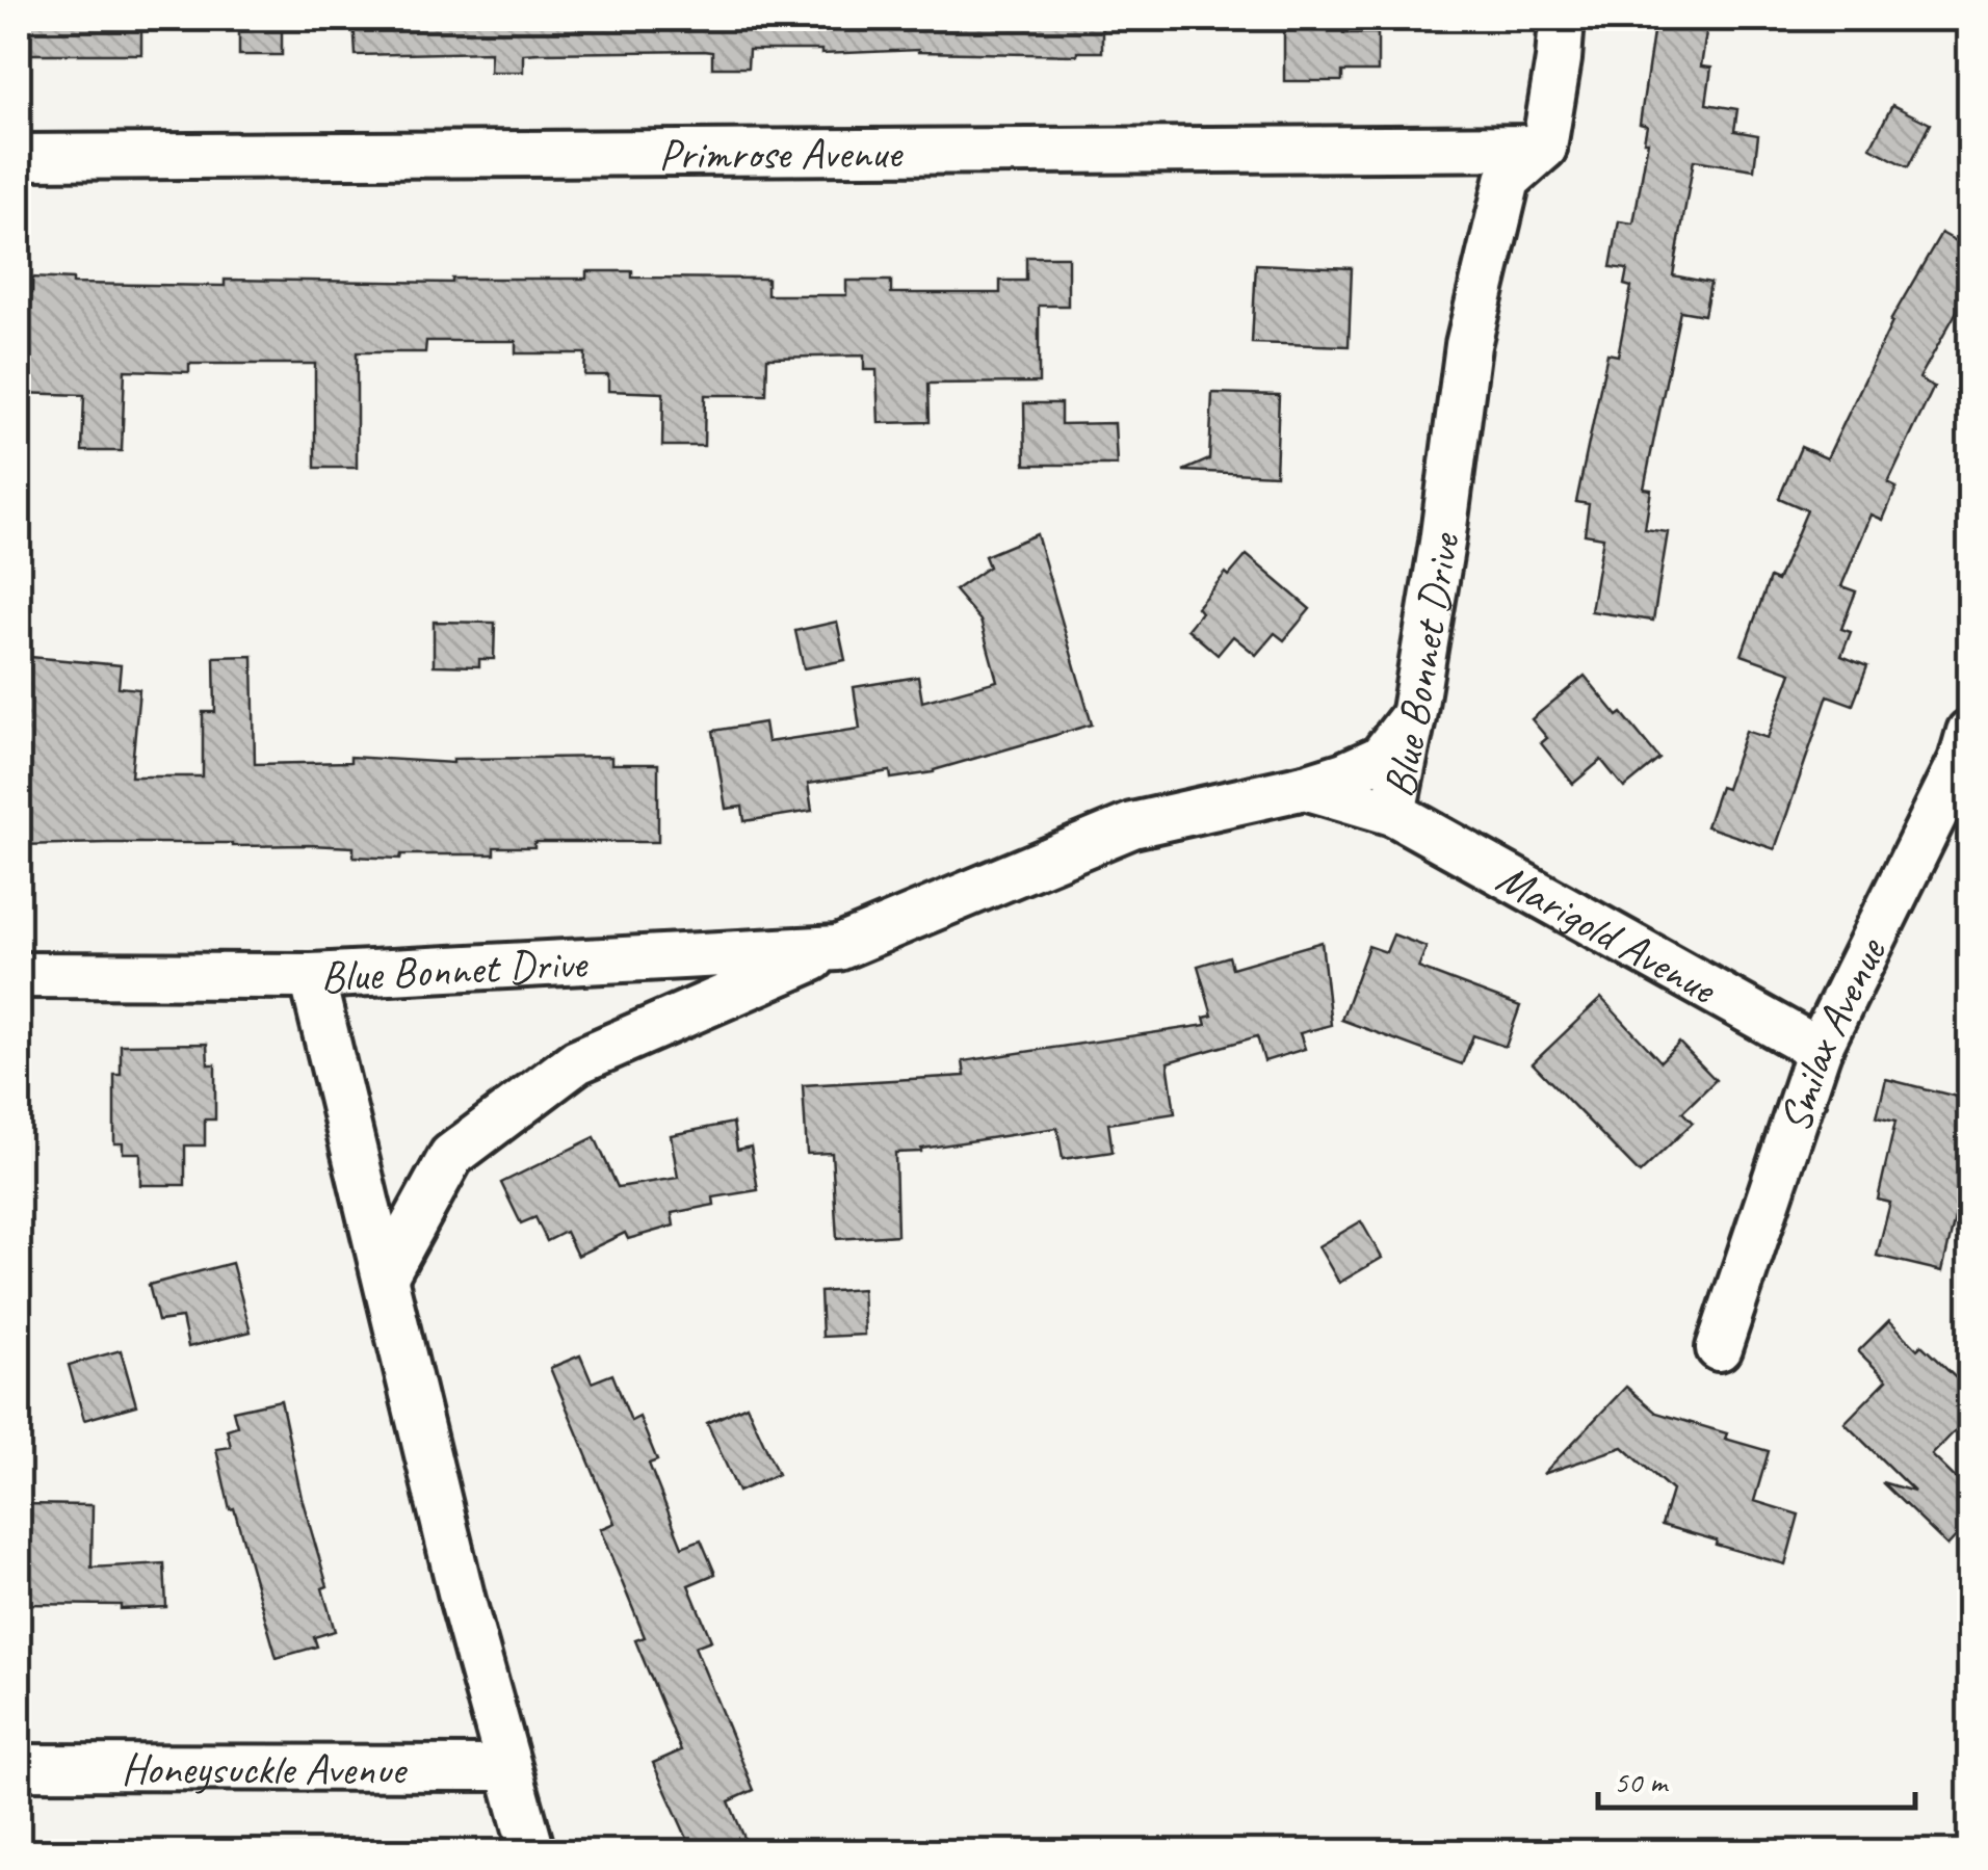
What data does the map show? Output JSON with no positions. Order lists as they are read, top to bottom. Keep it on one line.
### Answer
{"streets":{"street":["Primrose Avenue","Blue Bonnet Drive","Marigold Avenue","Smilax Avenue","Honeysuckle Avenue"]},"crossings":[["Primrose Avenue","Blue Bonnet Drive"],["Blue Bonnet Drive","Marigold Avenue"],["Blue Bonnet Drive","Honeysuckle Avenue"],["Marigold Avenue","Smilax Avenue"]],"scale_bar":"50 m"}
